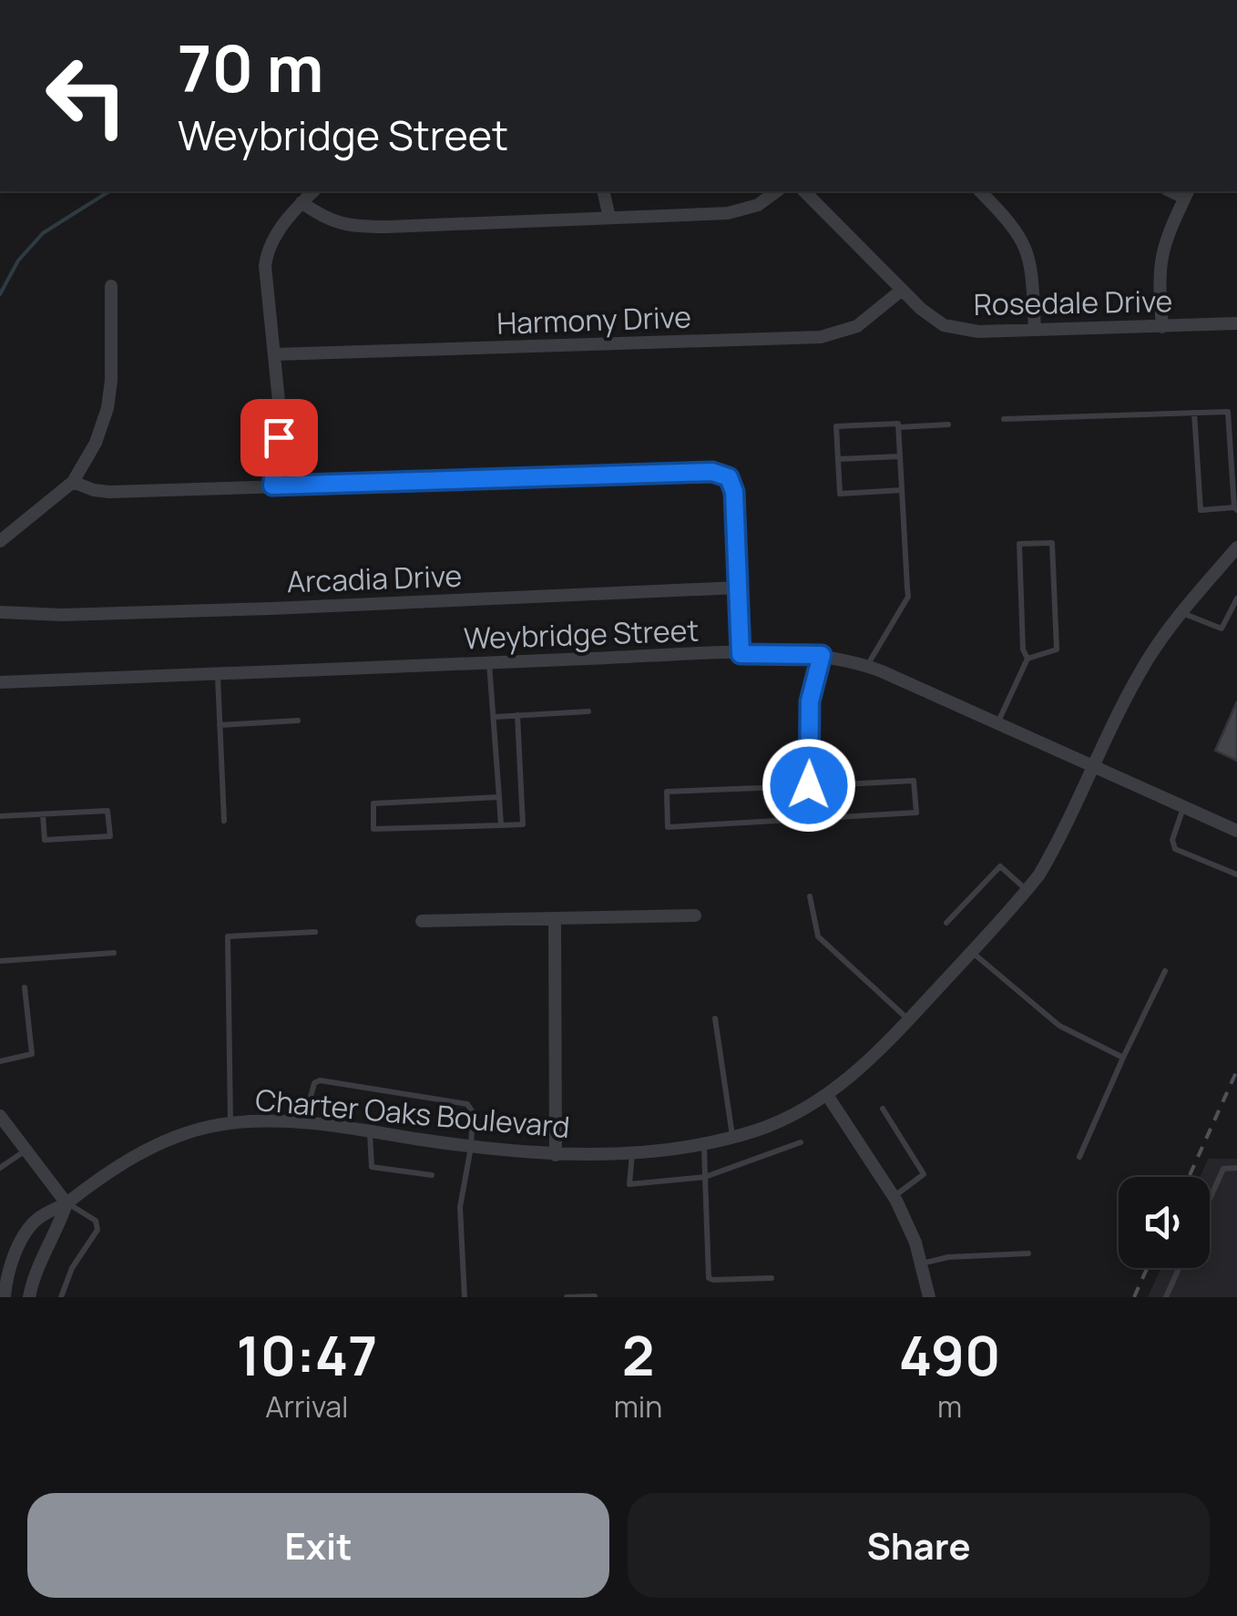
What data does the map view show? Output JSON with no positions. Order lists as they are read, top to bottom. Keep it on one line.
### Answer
{"streets":{"street":["Rosedale Drive","Harmony Drive","Arcadia Drive","Weybridge Street","Charter Oaks Boulevard"]},"crossings":[["Rosedale Drive","Harmony Drive"],["Weybridge Street","Charter Oaks Boulevard"]],"page":{"turn":["70 m","Weybridge Street"],"eta":["10:47","Arrival","2","min","490","m"],"buttons":["Exit","Share"]}}
